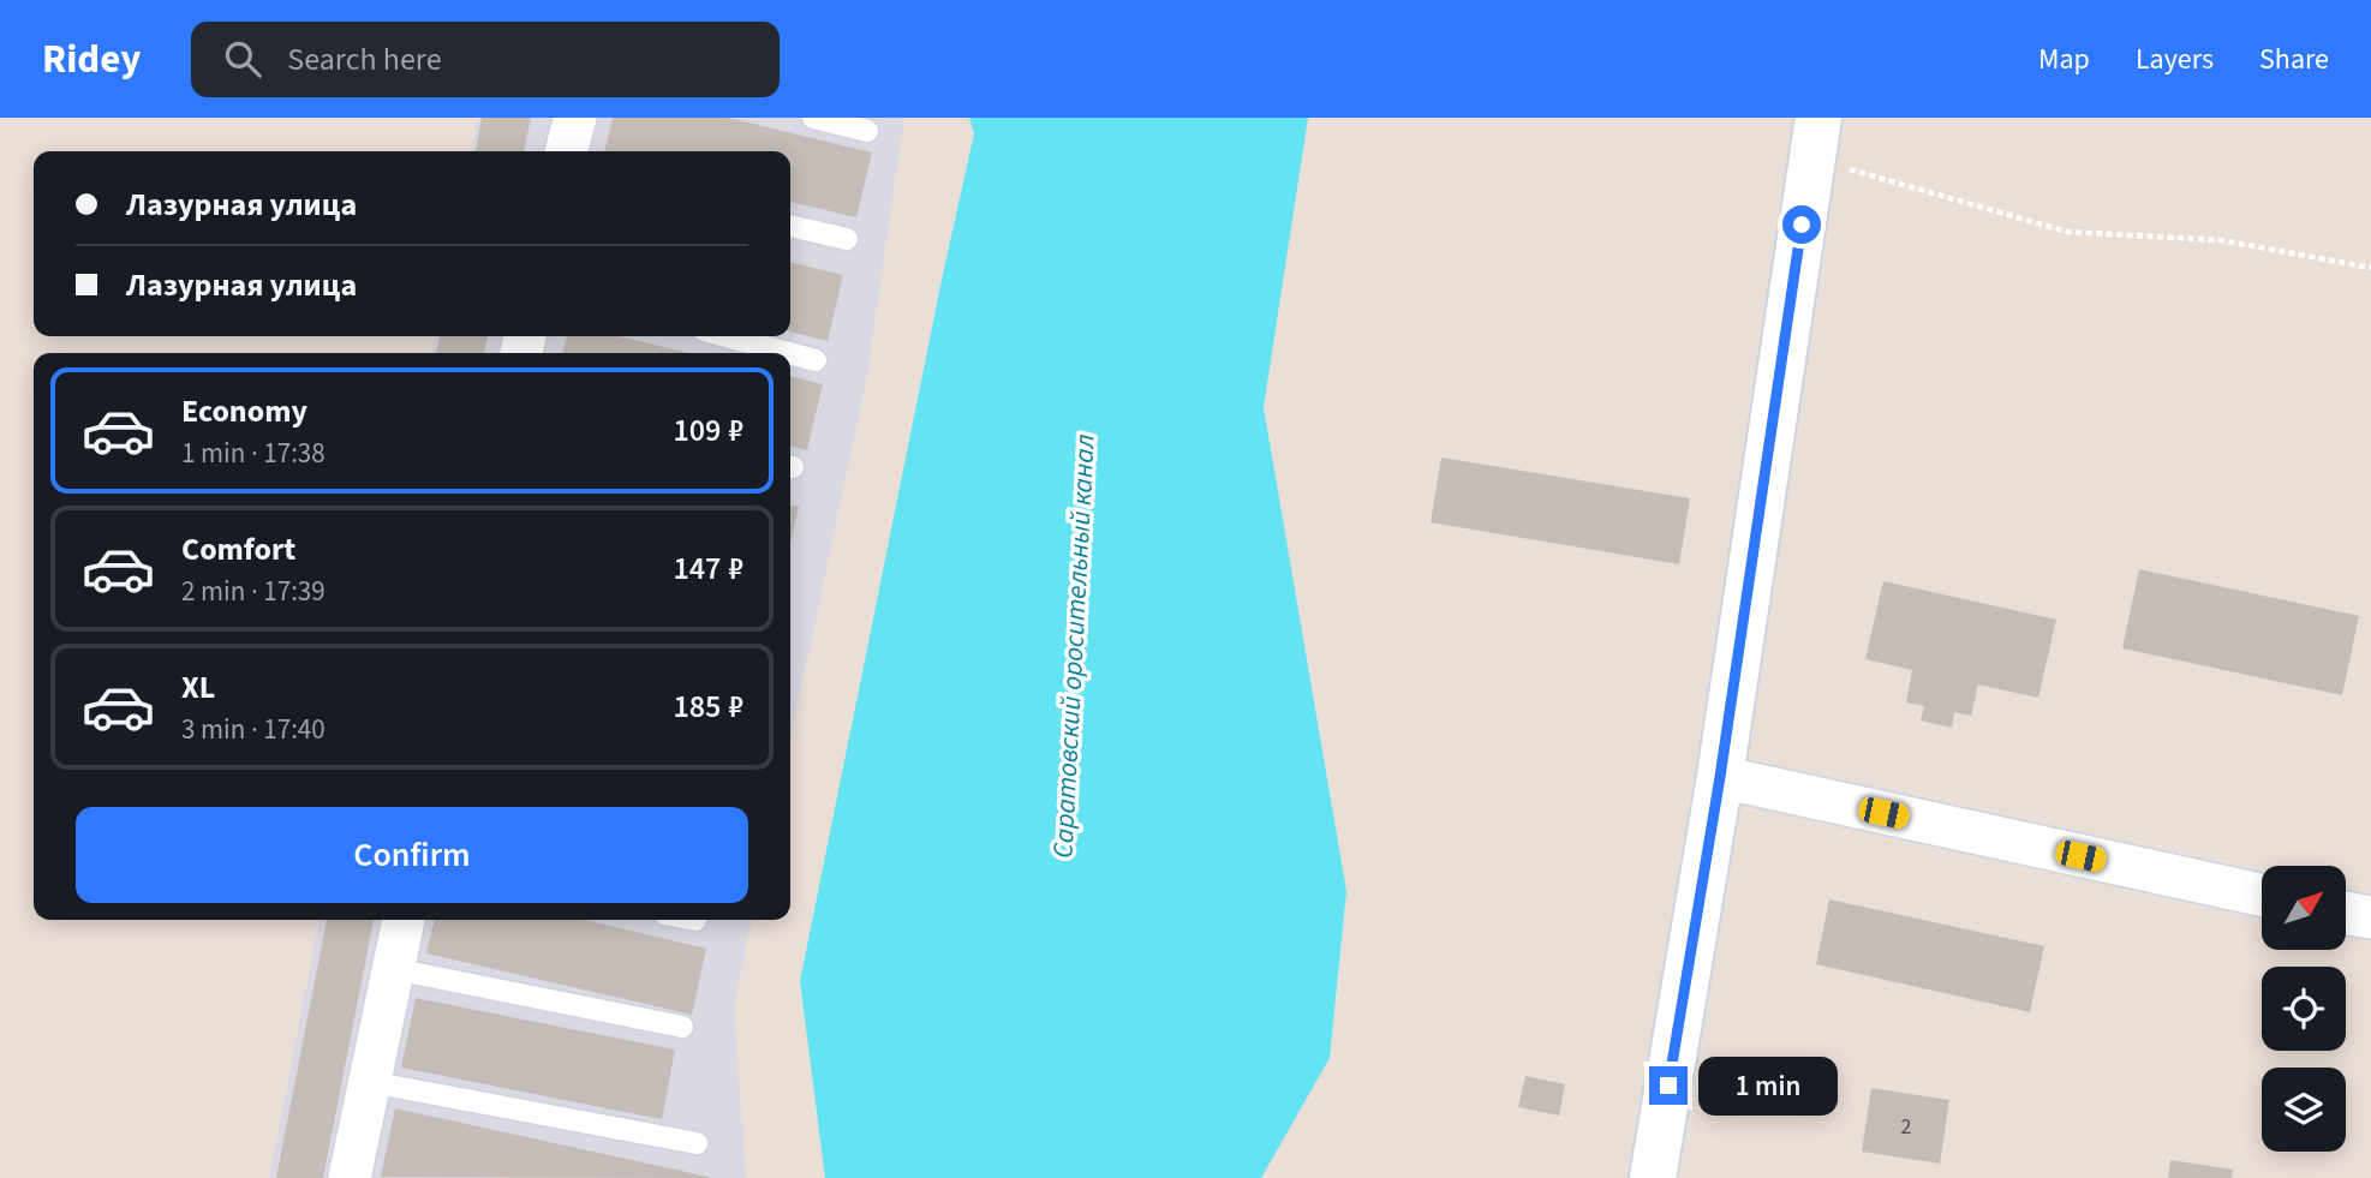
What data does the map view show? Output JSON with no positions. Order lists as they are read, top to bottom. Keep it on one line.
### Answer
{"water":["Саратовский оросительный канал"],"house_numbers":["2"],"north":"top right","page":{"header":"Ridey","search":"Search here","nav":["Map","Layers","Share"],"banner":["Лазурная улица","Лазурная улица"],"list":[{"name":"Economy","note":"1 min · 17:38","value":"109 ₽"},{"name":"Comfort","note":"2 min · 17:39","value":"147 ₽"},{"name":"XL","note":"3 min · 17:40","value":"185 ₽"}],"buttons":"Confirm","bubble":"1 min"}}
